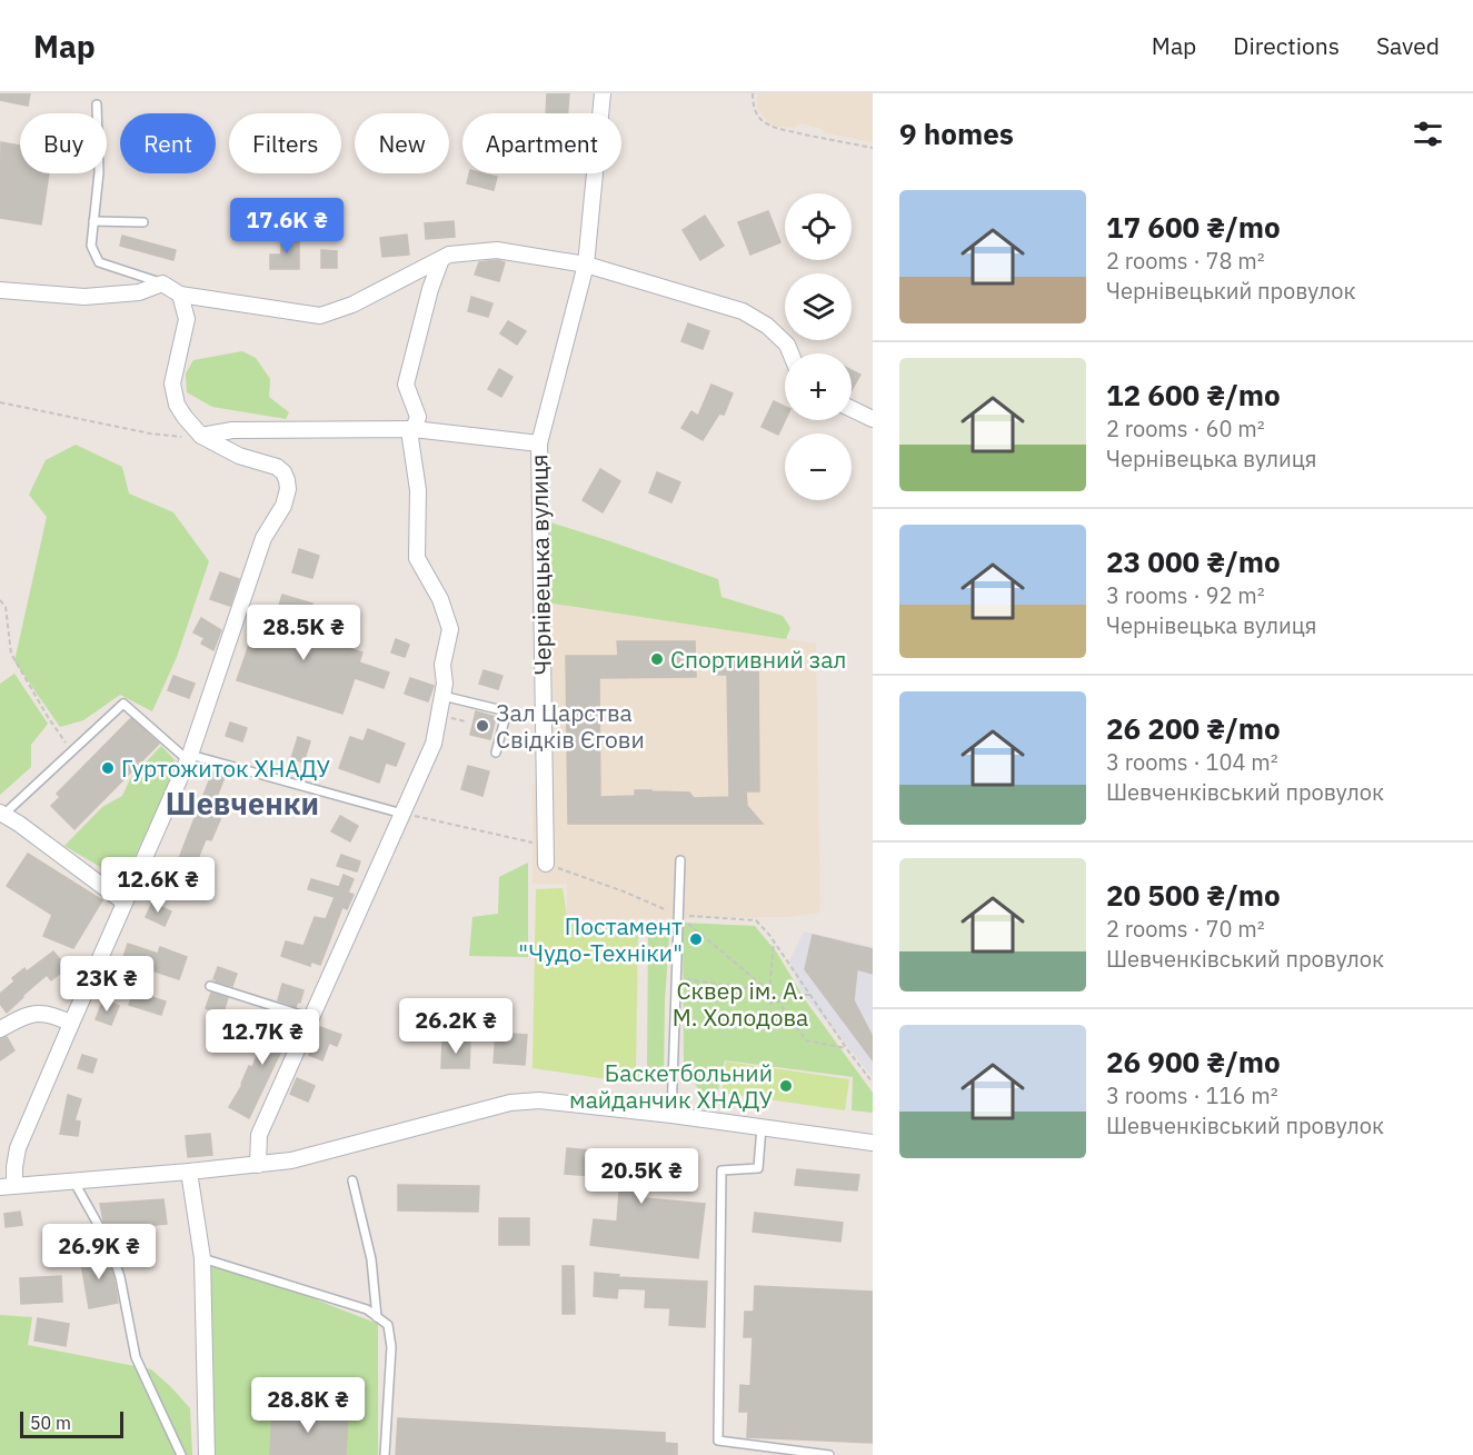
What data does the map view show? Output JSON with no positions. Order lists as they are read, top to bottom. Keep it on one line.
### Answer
{"streets":{"street":["Чернівецька вулиця"]},"districts":["Шевченки"],"parks":["Сквер ім. А. М. Холодова"],"places":["Спортивний зал","Зал Царства Свідків Єгови","Гуртожиток ХНАДУ","Постамент \"Чудо-Техніки\"","Баскетбольний майданчик ХНАДУ"],"scale_bar":"50 m","page":{"header":"Map","nav":["Map","Directions","Saved"],"heading":"9 homes","chip":["Buy","Rent","Filters","New","Apartment"],"list":[{"name":"17 600 ₴/mo","note":"2 rooms · 78 m² · Чернівецький провулок"},{"name":"12 600 ₴/mo","note":"2 rooms · 60 m² · Чернівецька вулиця"},{"name":"23 000 ₴/mo","note":"3 rooms · 92 m² · Чернівецька вулиця"},{"name":"26 200 ₴/mo","note":"3 rooms · 104 m² · Шевченківський провулок"},{"name":"20 500 ₴/mo","note":"2 rooms · 70 m² · Шевченківський провулок"},{"name":"26 900 ₴/mo","note":"3 rooms · 116 m² · Шевченківський провулок"}],"map_buttons":["+","−"],"price":["17.6K ₴","28.5K ₴","12.6K ₴","23K ₴","26.2K ₴","12.7K ₴","20.5K ₴","26.9K ₴","28.8K ₴"],"scale":"50 m"}}
